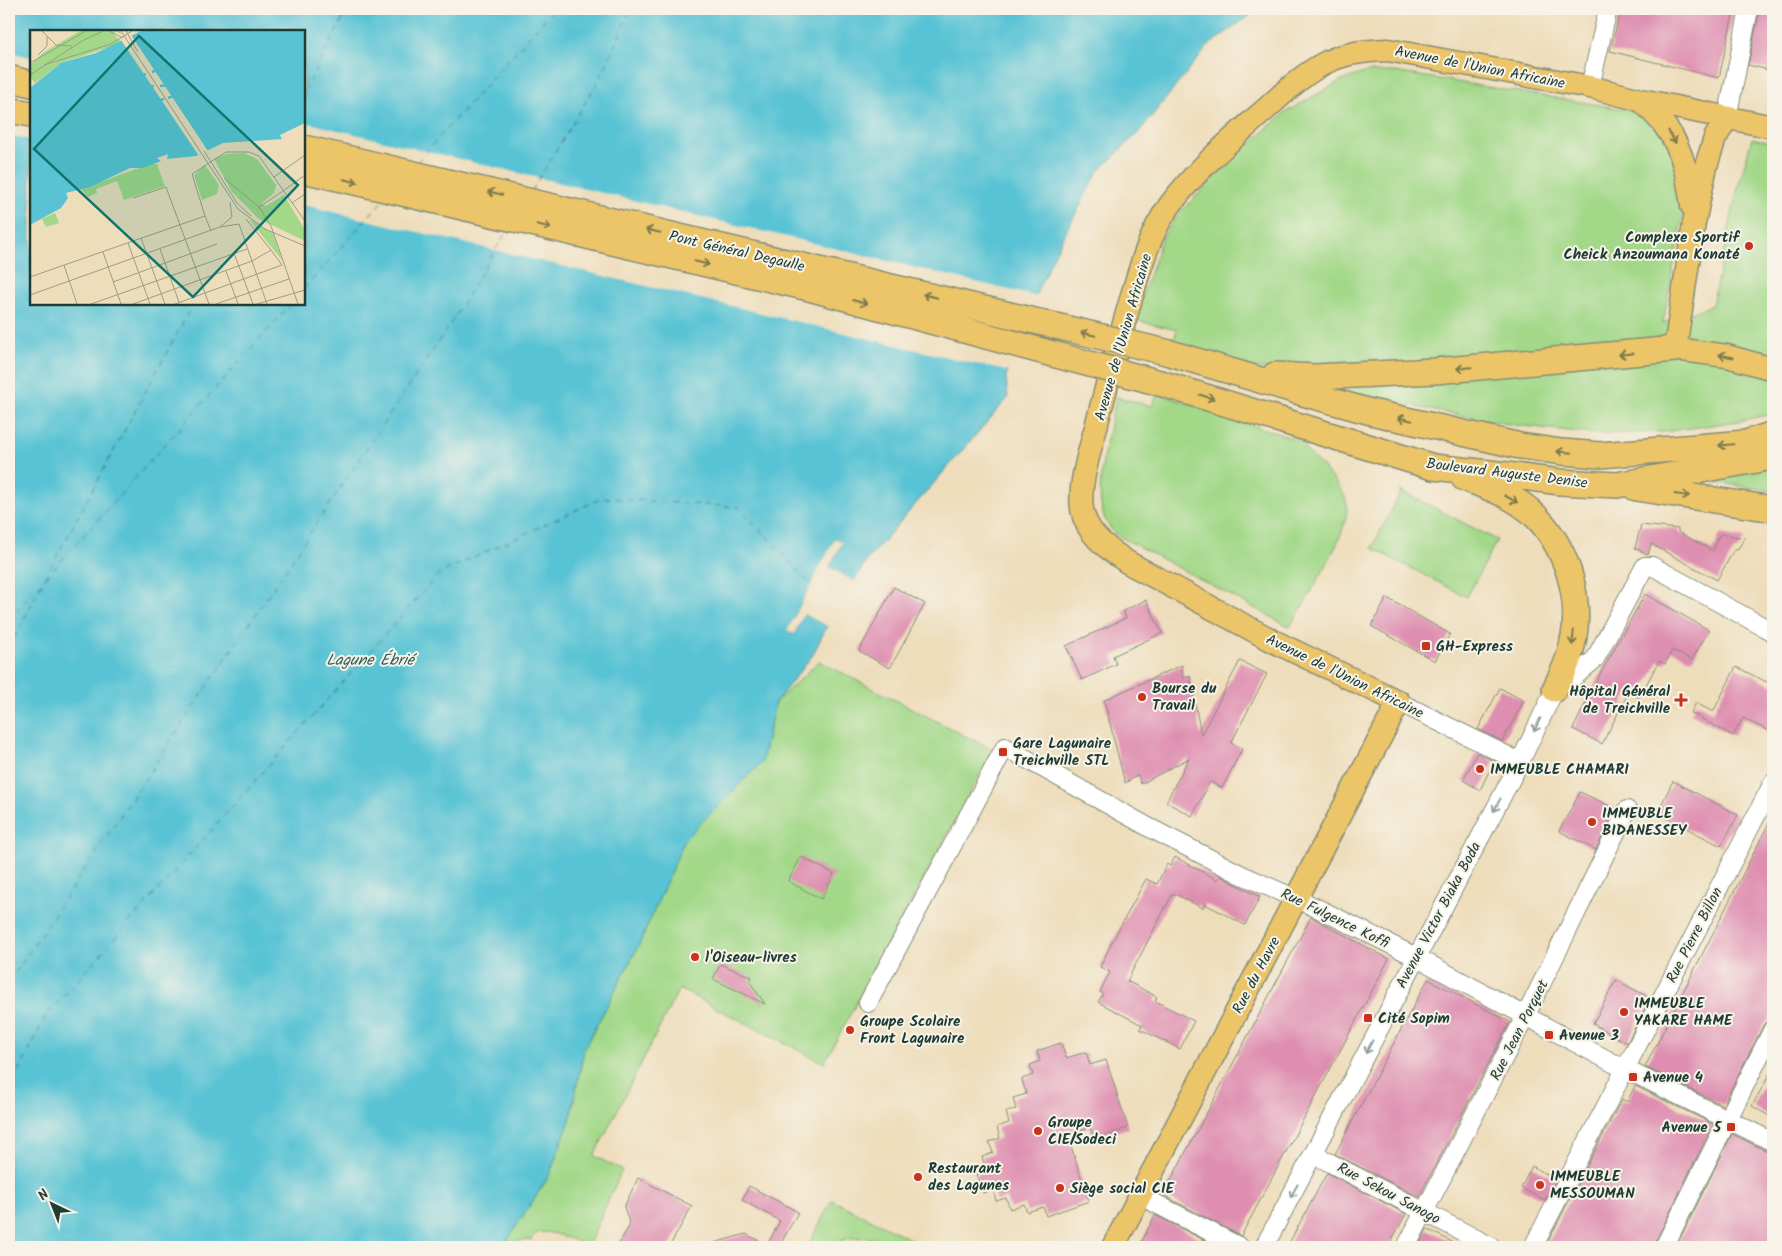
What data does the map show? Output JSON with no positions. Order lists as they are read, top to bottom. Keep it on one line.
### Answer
{"streets":{"highway":["Pont Général Degaulle","Boulevard Auguste Denise"],"main road":["Avenue de l'Union Africaine","Rue du Havre"],"street":["Avenue Victor Biaka Boda","Rue Fulgence Koffi","Rue Pierre Billon","Rue Jean Porquet","Rue Sekou Sanogo"]},"crossings":[["Avenue de l'Union Africaine","Avenue Victor Biaka Boda"],["Avenue de l'Union Africaine","Rue du Havre"],["Pont Général Degaulle","Boulevard Auguste Denise"],["Avenue Victor Biaka Boda","Rue Fulgence Koffi"],["Avenue Victor Biaka Boda","Rue Sekou Sanogo"],["Rue Fulgence Koffi","Rue Pierre Billon"],["Rue Fulgence Koffi","Rue du Havre"],["Rue Fulgence Koffi","Rue Jean Porquet"],["Rue Jean Porquet","Rue Sekou Sanogo"]],"one_way":["Avenue Victor Biaka Boda"],"water":["Lagune Ébrié"],"places":{"other":["Complexe Sportif Cheick Anzoumana Konaté","Bourse du Travail","IMMEUBLE CHAMARI","IMMEUBLE BIDANESSEY","l'Oiseau-livres","IMMEUBLE YAKARE HAME","Groupe Scolaire Front Lagunaire","Groupe CIE/Sodeci","Restaurant des Lagunes","IMMEUBLE MESSOUMAN","Siège social CIE"],"transit":["GH-Express","Gare Lagunaire Treichville STL","Cité Sopim","Avenue 3","Avenue 4","Avenue 5"],"health":["Hôpital Général de Treichville"]},"north":"top left"}
